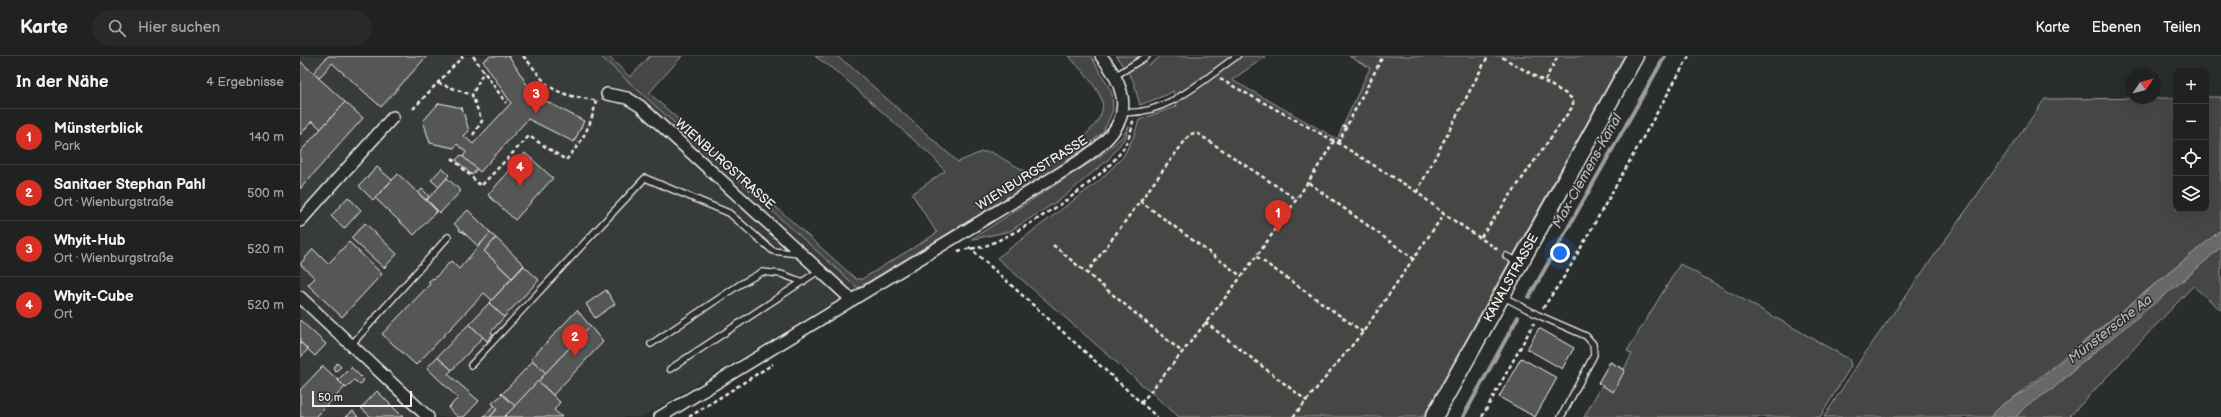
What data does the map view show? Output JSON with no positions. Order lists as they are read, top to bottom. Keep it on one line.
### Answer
{"streets":{"main road":["KANALSTRASSE"],"street":["WIENBURGSTRASSE"]},"water":["Max-Clemens-Kanal","Münstersche Aa"],"scale_bar":"50 m","north":"top right","page":{"header":"Karte","search":"Hier suchen","nav":["Karte","Ebenen","Teilen"],"heading":["In der Nähe","4 Ergebnisse"],"map_buttons":["+","−"],"pins":["3","4","1","2"],"list":[{"mark":"1","name":"Münsterblick","note":"Park","value":"140 m"},{"mark":"2","name":"Sanitaer Stephan Pahl","note":"Ort · Wienburgstraße","value":"500 m"},{"mark":"3","name":"Whyit-Hub","note":"Ort · Wienburgstraße","value":"520 m"},{"mark":"4","name":"Whyit-Cube","note":"Ort","value":"520 m"}],"scale":"50 m"}}
